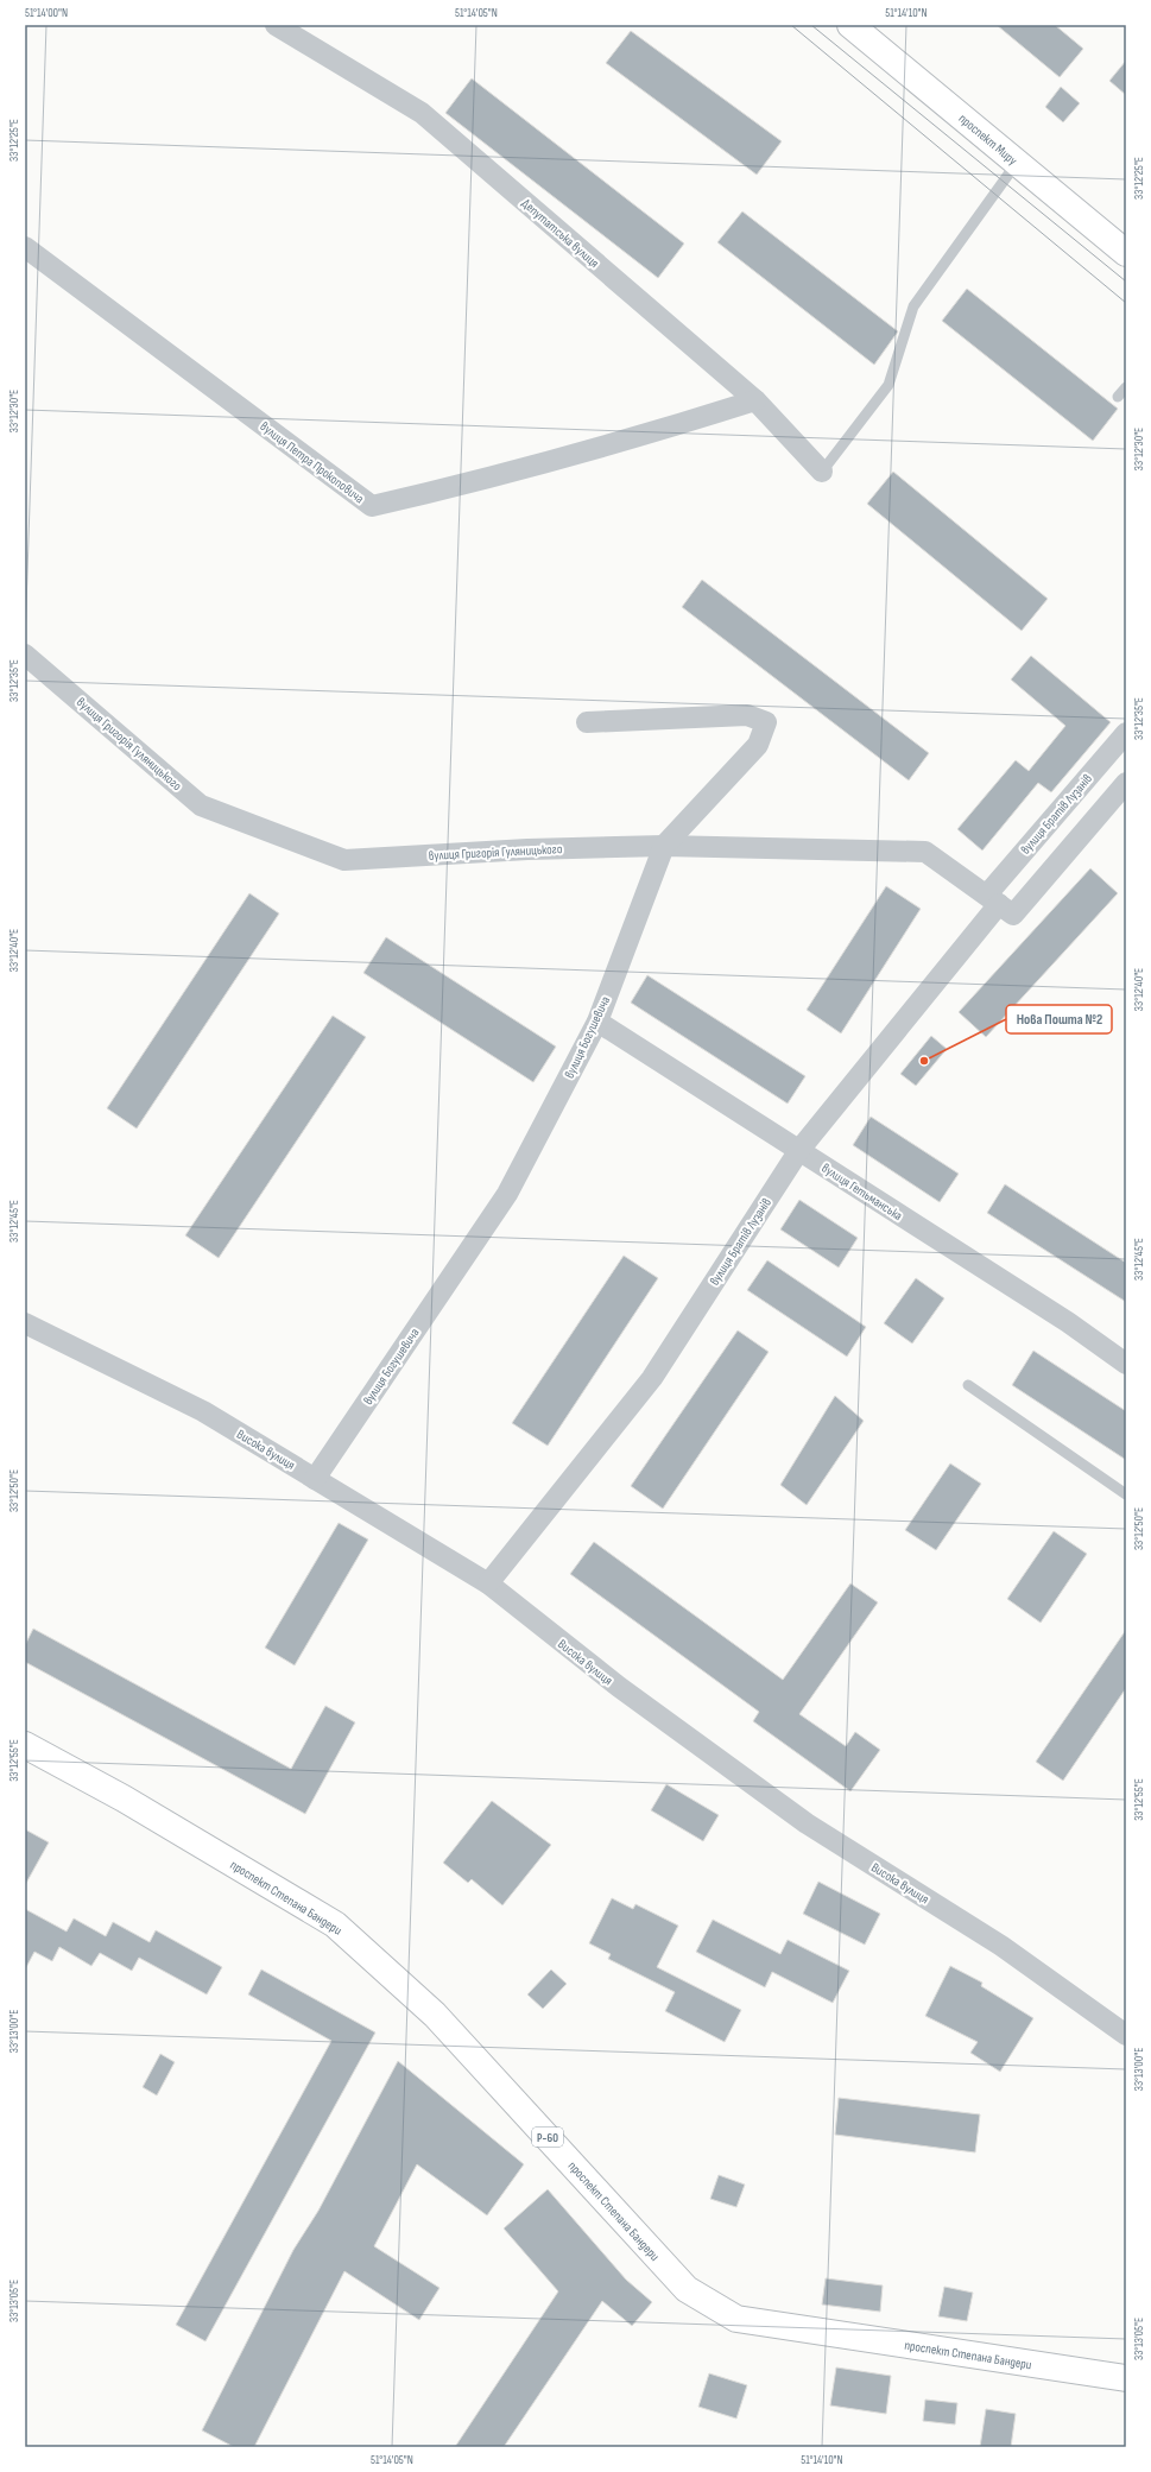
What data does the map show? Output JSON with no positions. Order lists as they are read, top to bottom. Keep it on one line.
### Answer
{"streets":{"main road":["проспект Миру","проспект Степана Бандери","Р-60"],"street":["Депутатська вулиця","вулиця Петра Прокоповича","вулиця Григорія Гуляницького","вулиця Братів Лузанів","вулиця Богушевича","вулиця Гетьманська","Висока вулиця"]},"crossings":[["Депутатська вулиця","вулиця Петра Прокоповича"],["вулиця Григорія Гуляницького","вулиця Братів Лузанів"],["вулиця Григорія Гуляницького","вулиця Богушевича"],["вулиця Братів Лузанів","вулиця Гетьманська"],["вулиця Братів Лузанів","Висока вулиця"],["вулиця Богушевича","вулиця Гетьманська"],["вулиця Богушевича","Висока вулиця"]],"places":["Нова Пошта №2"],"coordinates":["51°14'00\"N","51°14'05\"N","51°14'10\"N","33°12'25\"E","33°12'30\"E","33°12'35\"E","33°12'40\"E","33°12'45\"E","33°12'50\"E","33°12'55\"E","33°13'00\"E","33°13'05\"E"]}
